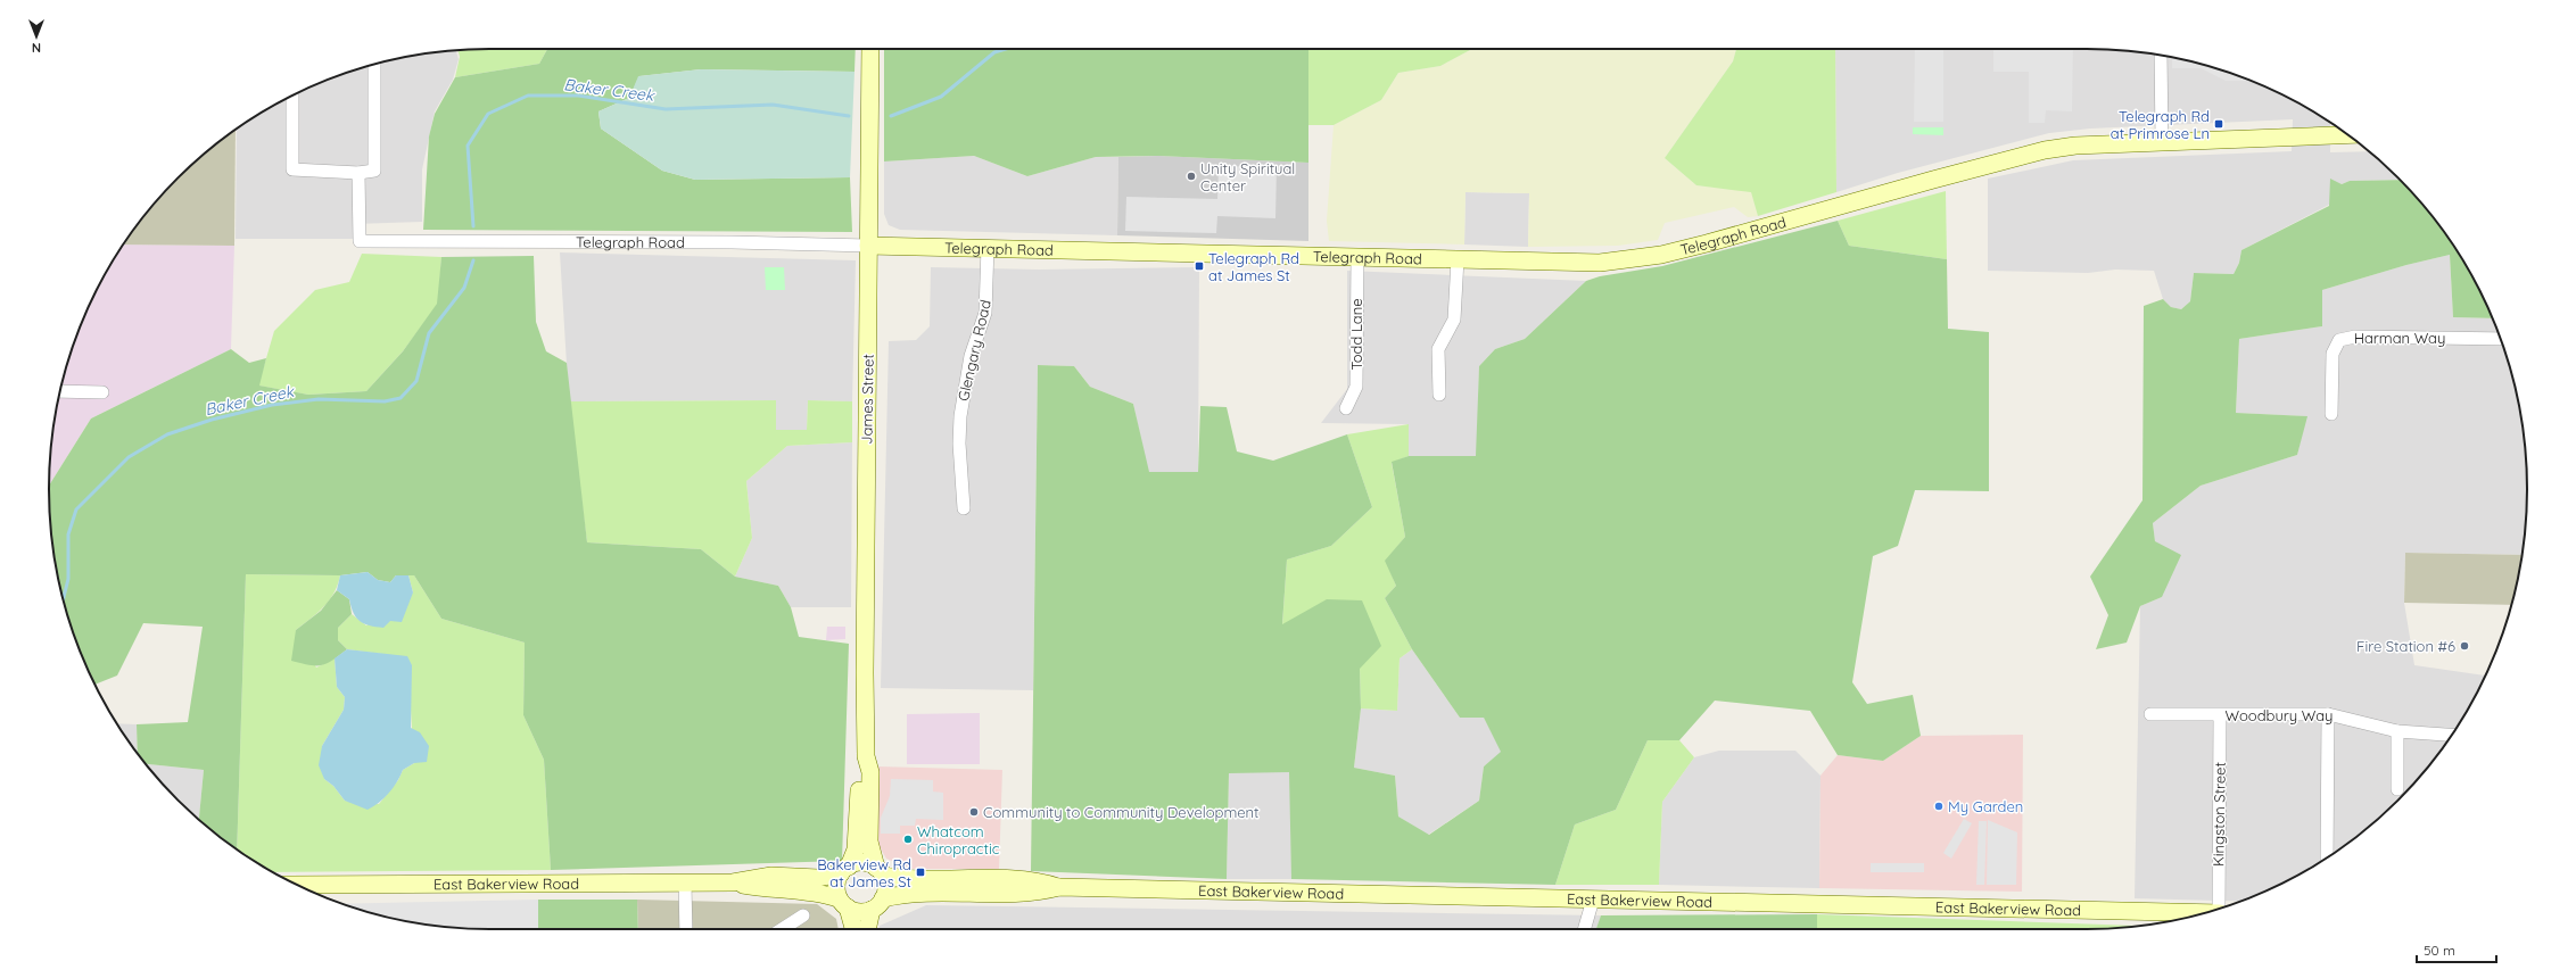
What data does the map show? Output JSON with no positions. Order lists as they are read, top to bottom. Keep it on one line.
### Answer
{"streets":{"main road":["Telegraph Road","James Street","East Bakerview Road"],"street":["Todd Lane","Harman Way","Glengary Road","Woodbury Way","Kingston Street"]},"crossings":[["Telegraph Road","Todd Lane"],["Telegraph Road","Glengary Road"],["Telegraph Road","James Street"],["James Street","East Bakerview Road"],["Woodbury Way","Kingston Street"]],"water":["Baker Creek"],"places":{"transit":["Telegraph Rd at Primrose Ln","Telegraph Rd at James St","Bakerview Rd at James St"],"other":["Unity Spiritual Center","Fire Station #6","My Garden","Community to Community Development","Whatcom Chiropractic"]},"scale_bar":"50 m","north":"bottom"}
